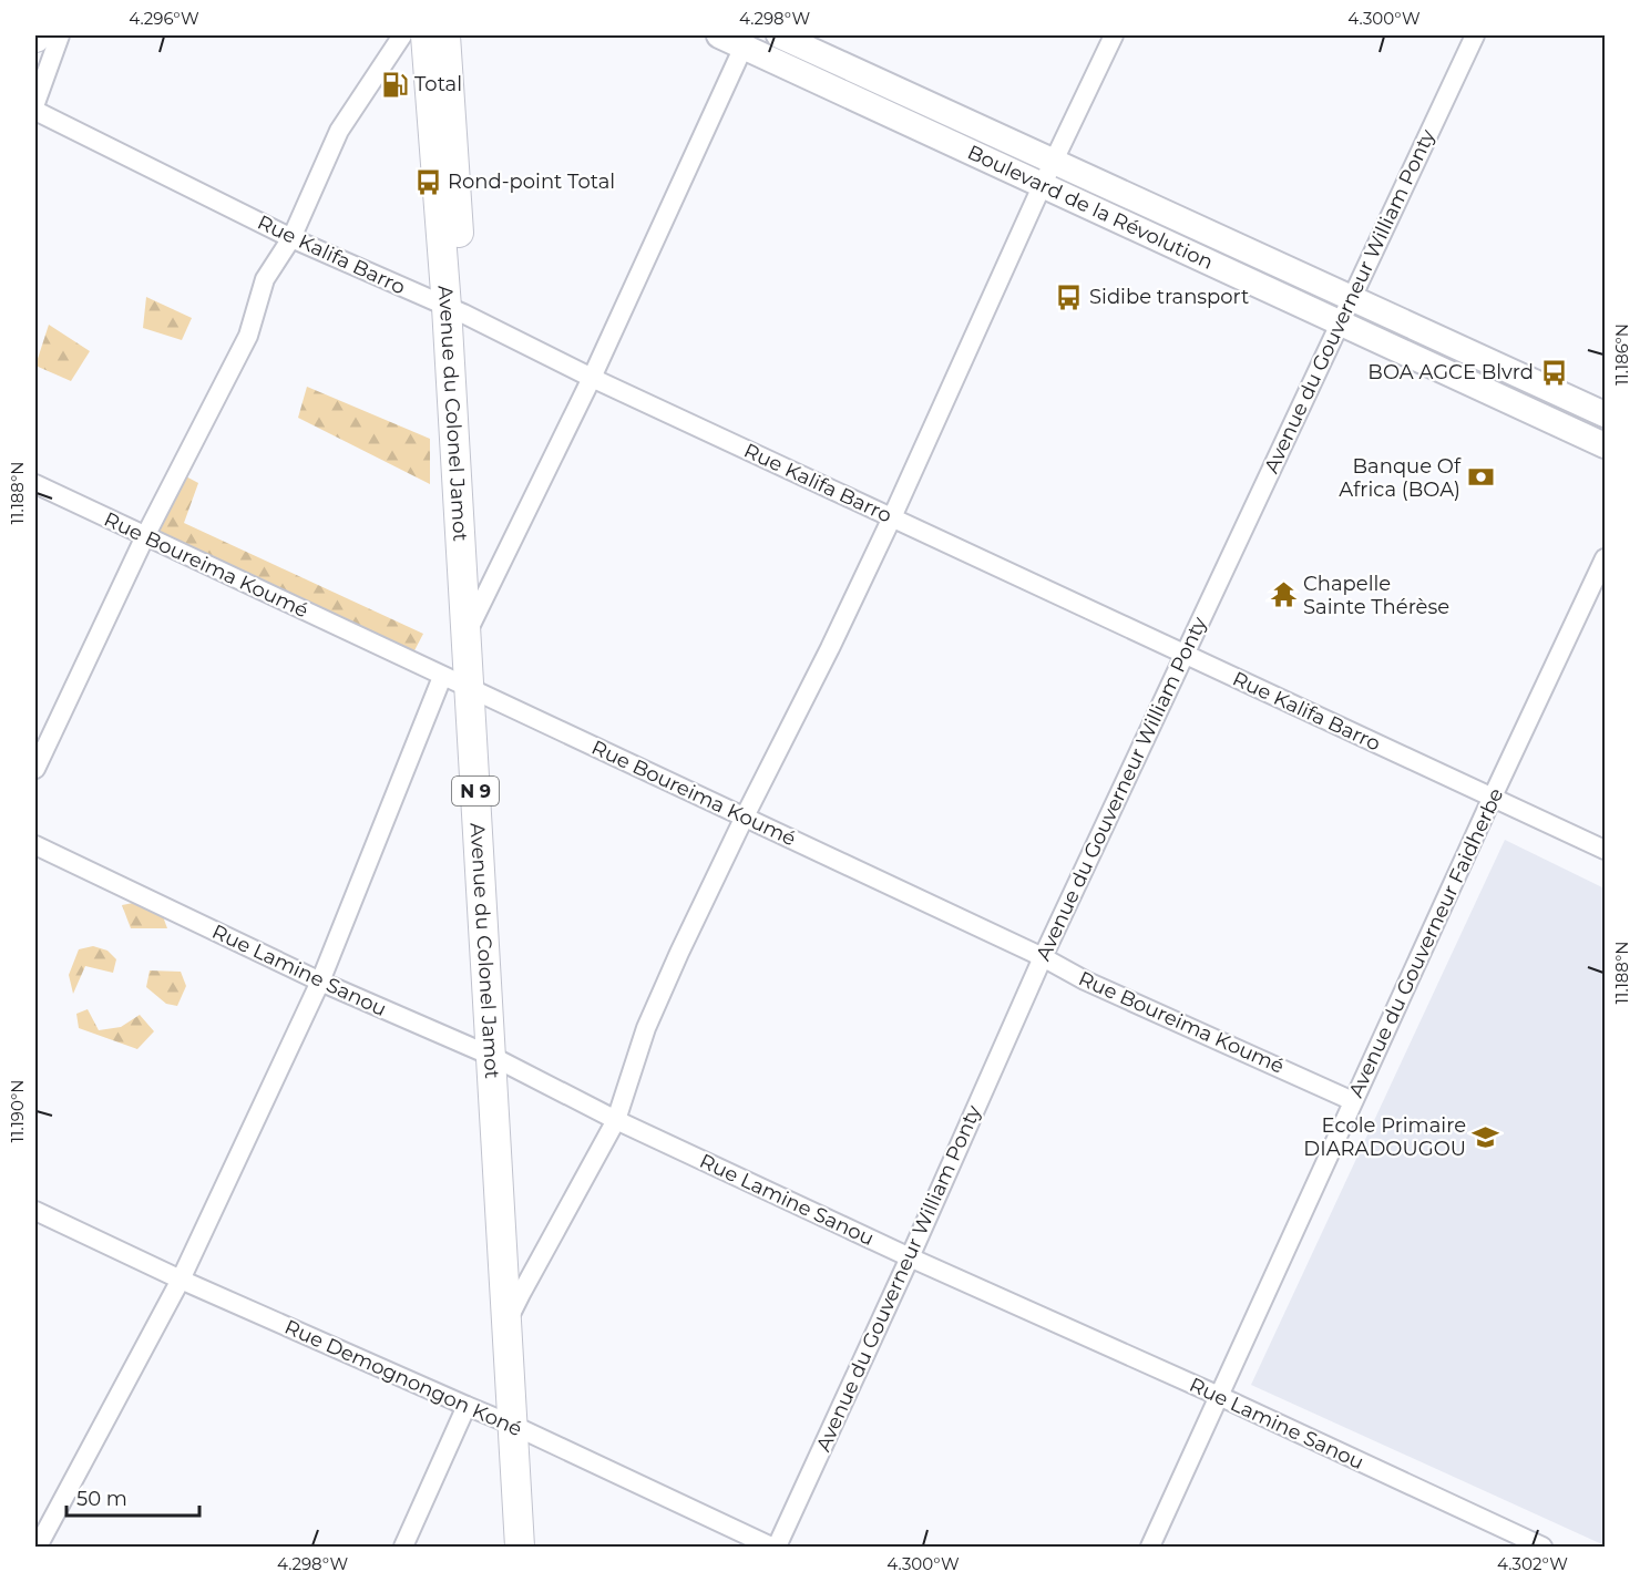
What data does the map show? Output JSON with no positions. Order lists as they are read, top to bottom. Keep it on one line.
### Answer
{"streets":{"main road":["Boulevard de la Révolution","Avenue du Colonel Jamot","N 9"],"street":["Rue Kalifa Barro","Avenue du Gouverneur William Ponty","Rue Boureima Koumé","Avenue du Gouverneur Faidherbe","Rue Lamine Sanou","Rue Demognongon Koné"]},"crossings":[["Boulevard de la Révolution","Avenue du Gouverneur William Ponty"],["Rue Kalifa Barro","Avenue du Gouverneur William Ponty"],["Rue Kalifa Barro","Avenue du Colonel Jamot"],["Rue Kalifa Barro","Avenue du Gouverneur Faidherbe"],["Avenue du Gouverneur William Ponty","Rue Boureima Koumé"],["Avenue du Gouverneur William Ponty","Rue Lamine Sanou"],["Avenue du Colonel Jamot","Rue Boureima Koumé"],["Avenue du Colonel Jamot","Rue Lamine Sanou"],["Avenue du Colonel Jamot","Rue Demognongon Koné"],["Rue Boureima Koumé","Avenue du Gouverneur Faidherbe"],["Avenue du Gouverneur Faidherbe","Rue Lamine Sanou"]],"places":{"fuel station":["Total"],"bus stop":["Rond-point Total","Sidibe transport","BOA AGCE Blvrd"],"bank":["Banque Of Africa (BOA)"],"temple":["Chapelle Sainte Thérèse"],"school or university":["Ecole Primaire DIARADOUGOU"]},"scale_bar":"50 m","coordinates":["4.296°W","4.298°W","4.300°W","11.186°N","11.188°N","11.190°N","4.302°W"]}
